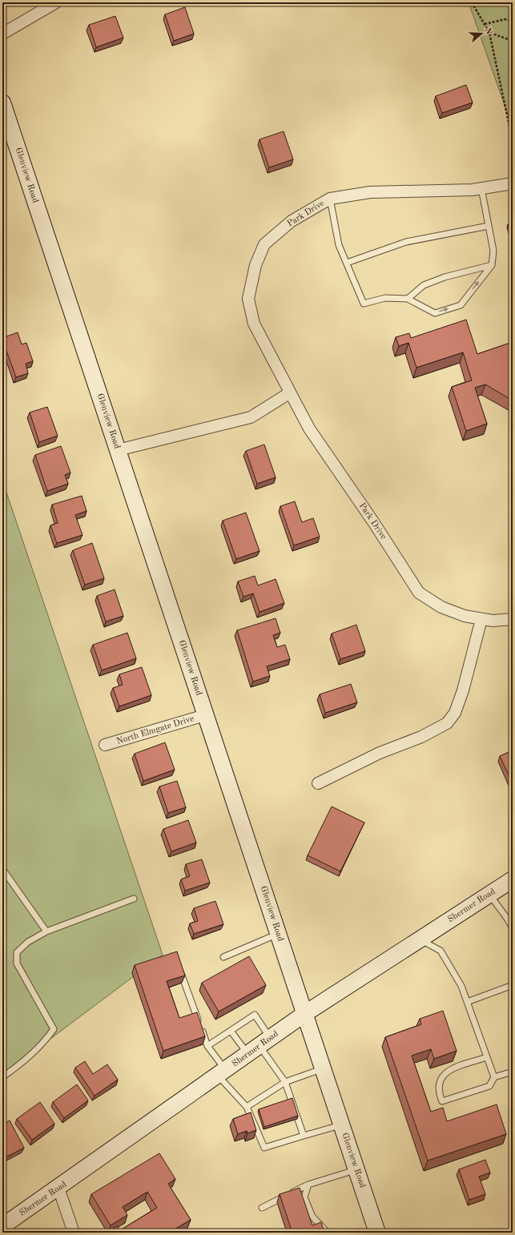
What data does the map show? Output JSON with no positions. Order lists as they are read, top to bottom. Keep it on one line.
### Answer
{"streets":{"main road":["Glenview Road","Shermer Road"],"street":["Park Drive","North Elmgate Drive"]},"crossings":[["Glenview Road","North Elmgate Drive"],["Glenview Road","Shermer Road"]],"north":"right"}
